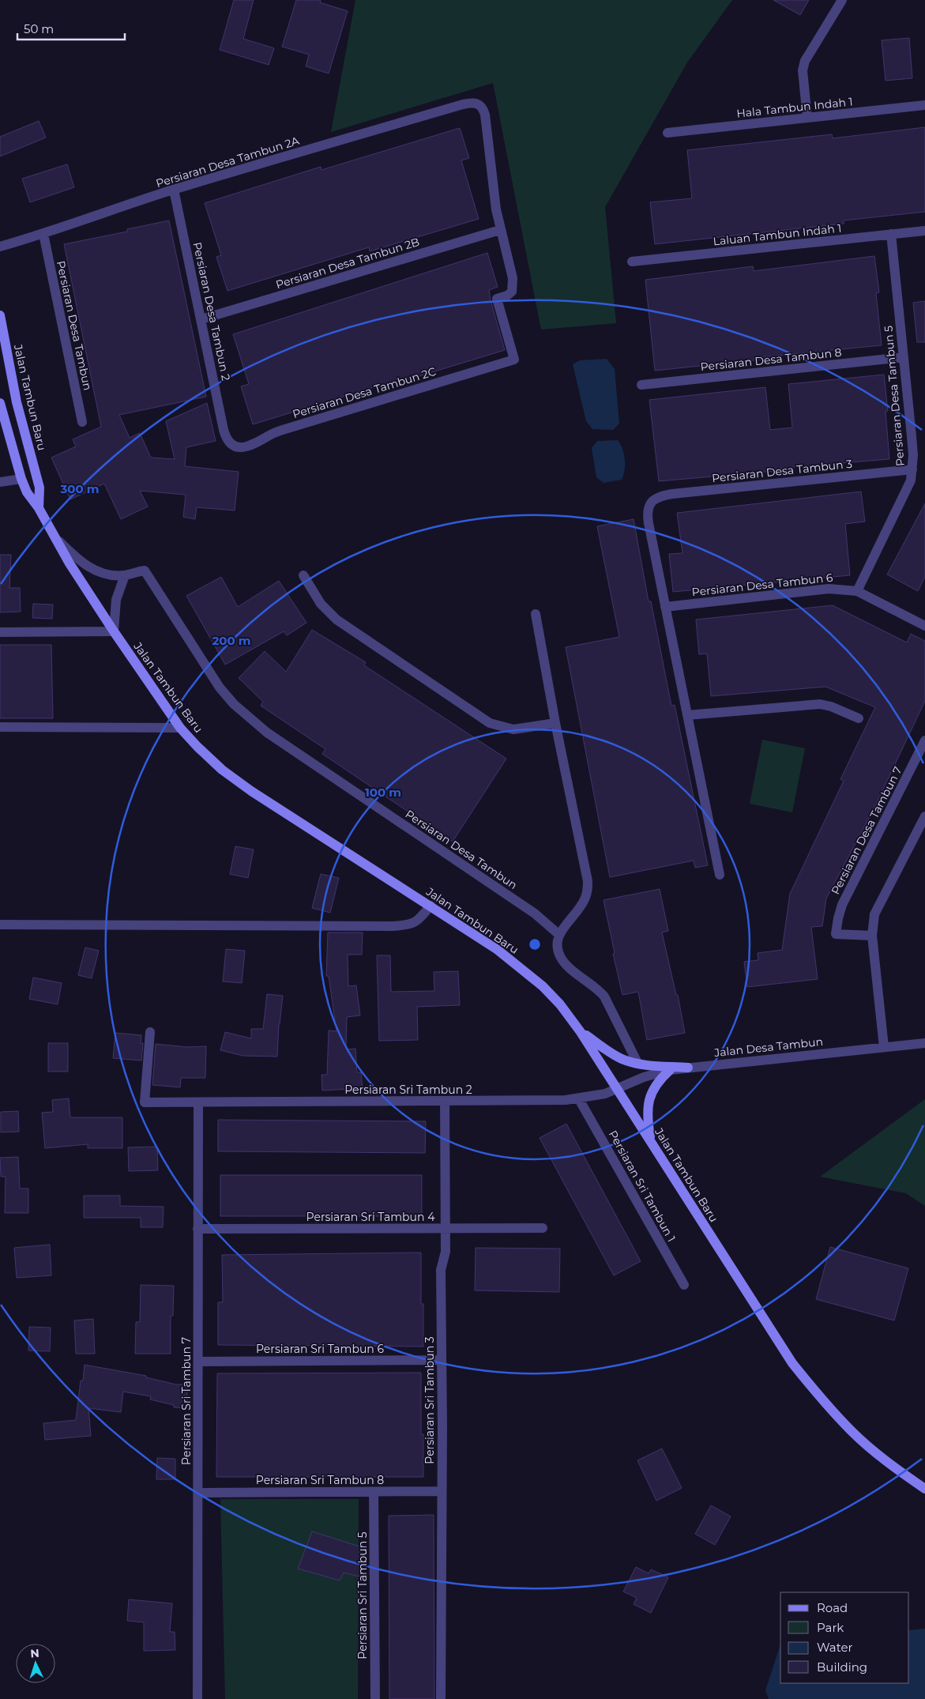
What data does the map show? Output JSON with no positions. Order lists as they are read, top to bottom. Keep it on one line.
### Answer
{"streets":{"main road":["Jalan Tambun Baru"],"street":["Hala Tambun Indah 1","Persiaran Desa Tambun 2A","Laluan Tambun Indah 1","Persiaran Desa Tambun 2B","Persiaran Desa Tambun 2","Persiaran Desa Tambun","Persiaran Desa Tambun 8","Persiaran Desa Tambun 2C","Persiaran Desa Tambun 5","Persiaran Desa Tambun 3","Persiaran Desa Tambun 6","Persiaran Desa Tambun 7","Jalan Desa Tambun","Persiaran Sri Tambun 2","Persiaran Sri Tambun 1","Persiaran Sri Tambun 4","Persiaran Sri Tambun 6","Persiaran Sri Tambun 3","Persiaran Sri Tambun 7","Persiaran Sri Tambun 8","Persiaran Sri Tambun 5"]},"crossings":[["Persiaran Desa Tambun 2A","Persiaran Desa Tambun 2B"],["Persiaran Desa Tambun 2A","Persiaran Desa Tambun 2"],["Persiaran Desa Tambun 2A","Persiaran Desa Tambun"],["Persiaran Desa Tambun 2A","Persiaran Desa Tambun 2C"],["Laluan Tambun Indah 1","Persiaran Desa Tambun 5"],["Persiaran Desa Tambun 2B","Persiaran Desa Tambun 2"],["Persiaran Desa Tambun 2B","Persiaran Desa Tambun 2C"],["Persiaran Desa Tambun 2","Persiaran Desa Tambun 2C"],["Persiaran Desa Tambun","Jalan Tambun Baru"],["Persiaran Desa Tambun 8","Persiaran Desa Tambun 5"],["Persiaran Desa Tambun 5","Persiaran Desa Tambun 3"],["Persiaran Desa Tambun 5","Persiaran Desa Tambun 6"],["Jalan Tambun Baru","Jalan Desa Tambun"],["Jalan Tambun Baru","Persiaran Sri Tambun 2"],["Persiaran Desa Tambun 3","Persiaran Desa Tambun 6"],["Jalan Desa Tambun","Persiaran Sri Tambun 2"],["Persiaran Sri Tambun 2","Persiaran Sri Tambun 1"],["Persiaran Sri Tambun 2","Persiaran Sri Tambun 3"],["Persiaran Sri Tambun 2","Persiaran Sri Tambun 7"],["Persiaran Sri Tambun 4","Persiaran Sri Tambun 3"],["Persiaran Sri Tambun 4","Persiaran Sri Tambun 7"],["Persiaran Sri Tambun 6","Persiaran Sri Tambun 3"],["Persiaran Sri Tambun 6","Persiaran Sri Tambun 7"],["Persiaran Sri Tambun 3","Persiaran Sri Tambun 8"],["Persiaran Sri Tambun 7","Persiaran Sri Tambun 8"],["Persiaran Sri Tambun 8","Persiaran Sri Tambun 5"]],"legend":["Road","Park","Water","Building"],"scale_bar":"50 m","north":"top","rings":["300 m","200 m","100 m"]}
